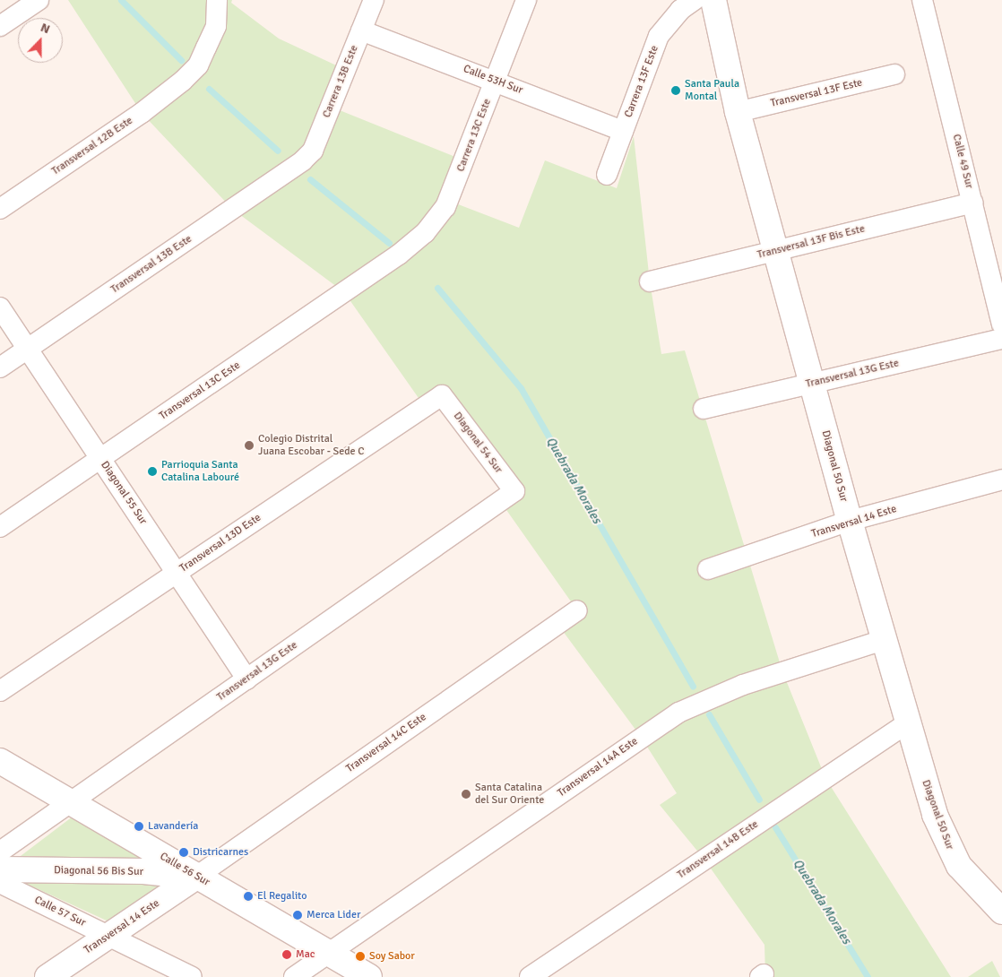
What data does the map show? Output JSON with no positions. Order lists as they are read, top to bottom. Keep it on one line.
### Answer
{"streets":{"street":["Calle 53H Sur","Carrera 13B Este","Carrera 13F Este","Transversal 13F Este","Carrera 13C Este","Transversal 12B Este","Calle 49 Sur","Transversal 13F Bis Este","Transversal 13B Este","Transversal 13G Este","Transversal 13C Este","Diagonal 54 Sur","Diagonal 50 Sur","Diagonal 55 Sur","Transversal 14 Este","Transversal 13D Este","Transversal 14C Este","Transversal 14A Este","Transversal 14B Este","Calle 56 Sur","Diagonal 56 Bis Sur","Calle 57 Sur"]},"crossings":[["Calle 53H Sur","Carrera 13B Este"],["Calle 53H Sur","Carrera 13F Este"],["Calle 53H Sur","Carrera 13C Este"],["Carrera 13B Este","Transversal 13B Este"],["Transversal 13F Este","Diagonal 50 Sur"],["Carrera 13C Este","Transversal 13C Este"],["Calle 49 Sur","Transversal 13F Bis Este"],["Transversal 13F Bis Este","Diagonal 50 Sur"],["Transversal 13B Este","Diagonal 55 Sur"],["Transversal 13G Este","Diagonal 54 Sur"],["Transversal 13G Este","Diagonal 50 Sur"],["Transversal 13G Este","Diagonal 55 Sur"],["Transversal 13G Este","Calle 56 Sur"],["Transversal 13C Este","Diagonal 55 Sur"],["Diagonal 54 Sur","Transversal 13D Este"],["Diagonal 50 Sur","Transversal 14 Este"],["Diagonal 50 Sur","Transversal 14A Este"],["Diagonal 50 Sur","Transversal 14B Este"],["Diagonal 55 Sur","Transversal 13D Este"],["Transversal 14 Este","Transversal 14C Este"],["Transversal 14 Este","Calle 56 Sur"],["Transversal 14 Este","Diagonal 56 Bis Sur"],["Transversal 14 Este","Calle 57 Sur"],["Transversal 14C Este","Calle 56 Sur"],["Transversal 14C Este","Diagonal 56 Bis Sur"],["Transversal 14A Este","Calle 56 Sur"],["Calle 56 Sur","Diagonal 56 Bis Sur"]],"water":["Quebrada Morales"],"places":["Santa Paula Montal","Colegio Distrital Juana Escobar - Sede C","Parrioquia Santa Catalina Labouré","Santa Catalina del Sur Oriente","Lavandería","Districarnes","El Regalito","Merca Lider","Mac","Soy Sabor"],"north":"top"}
